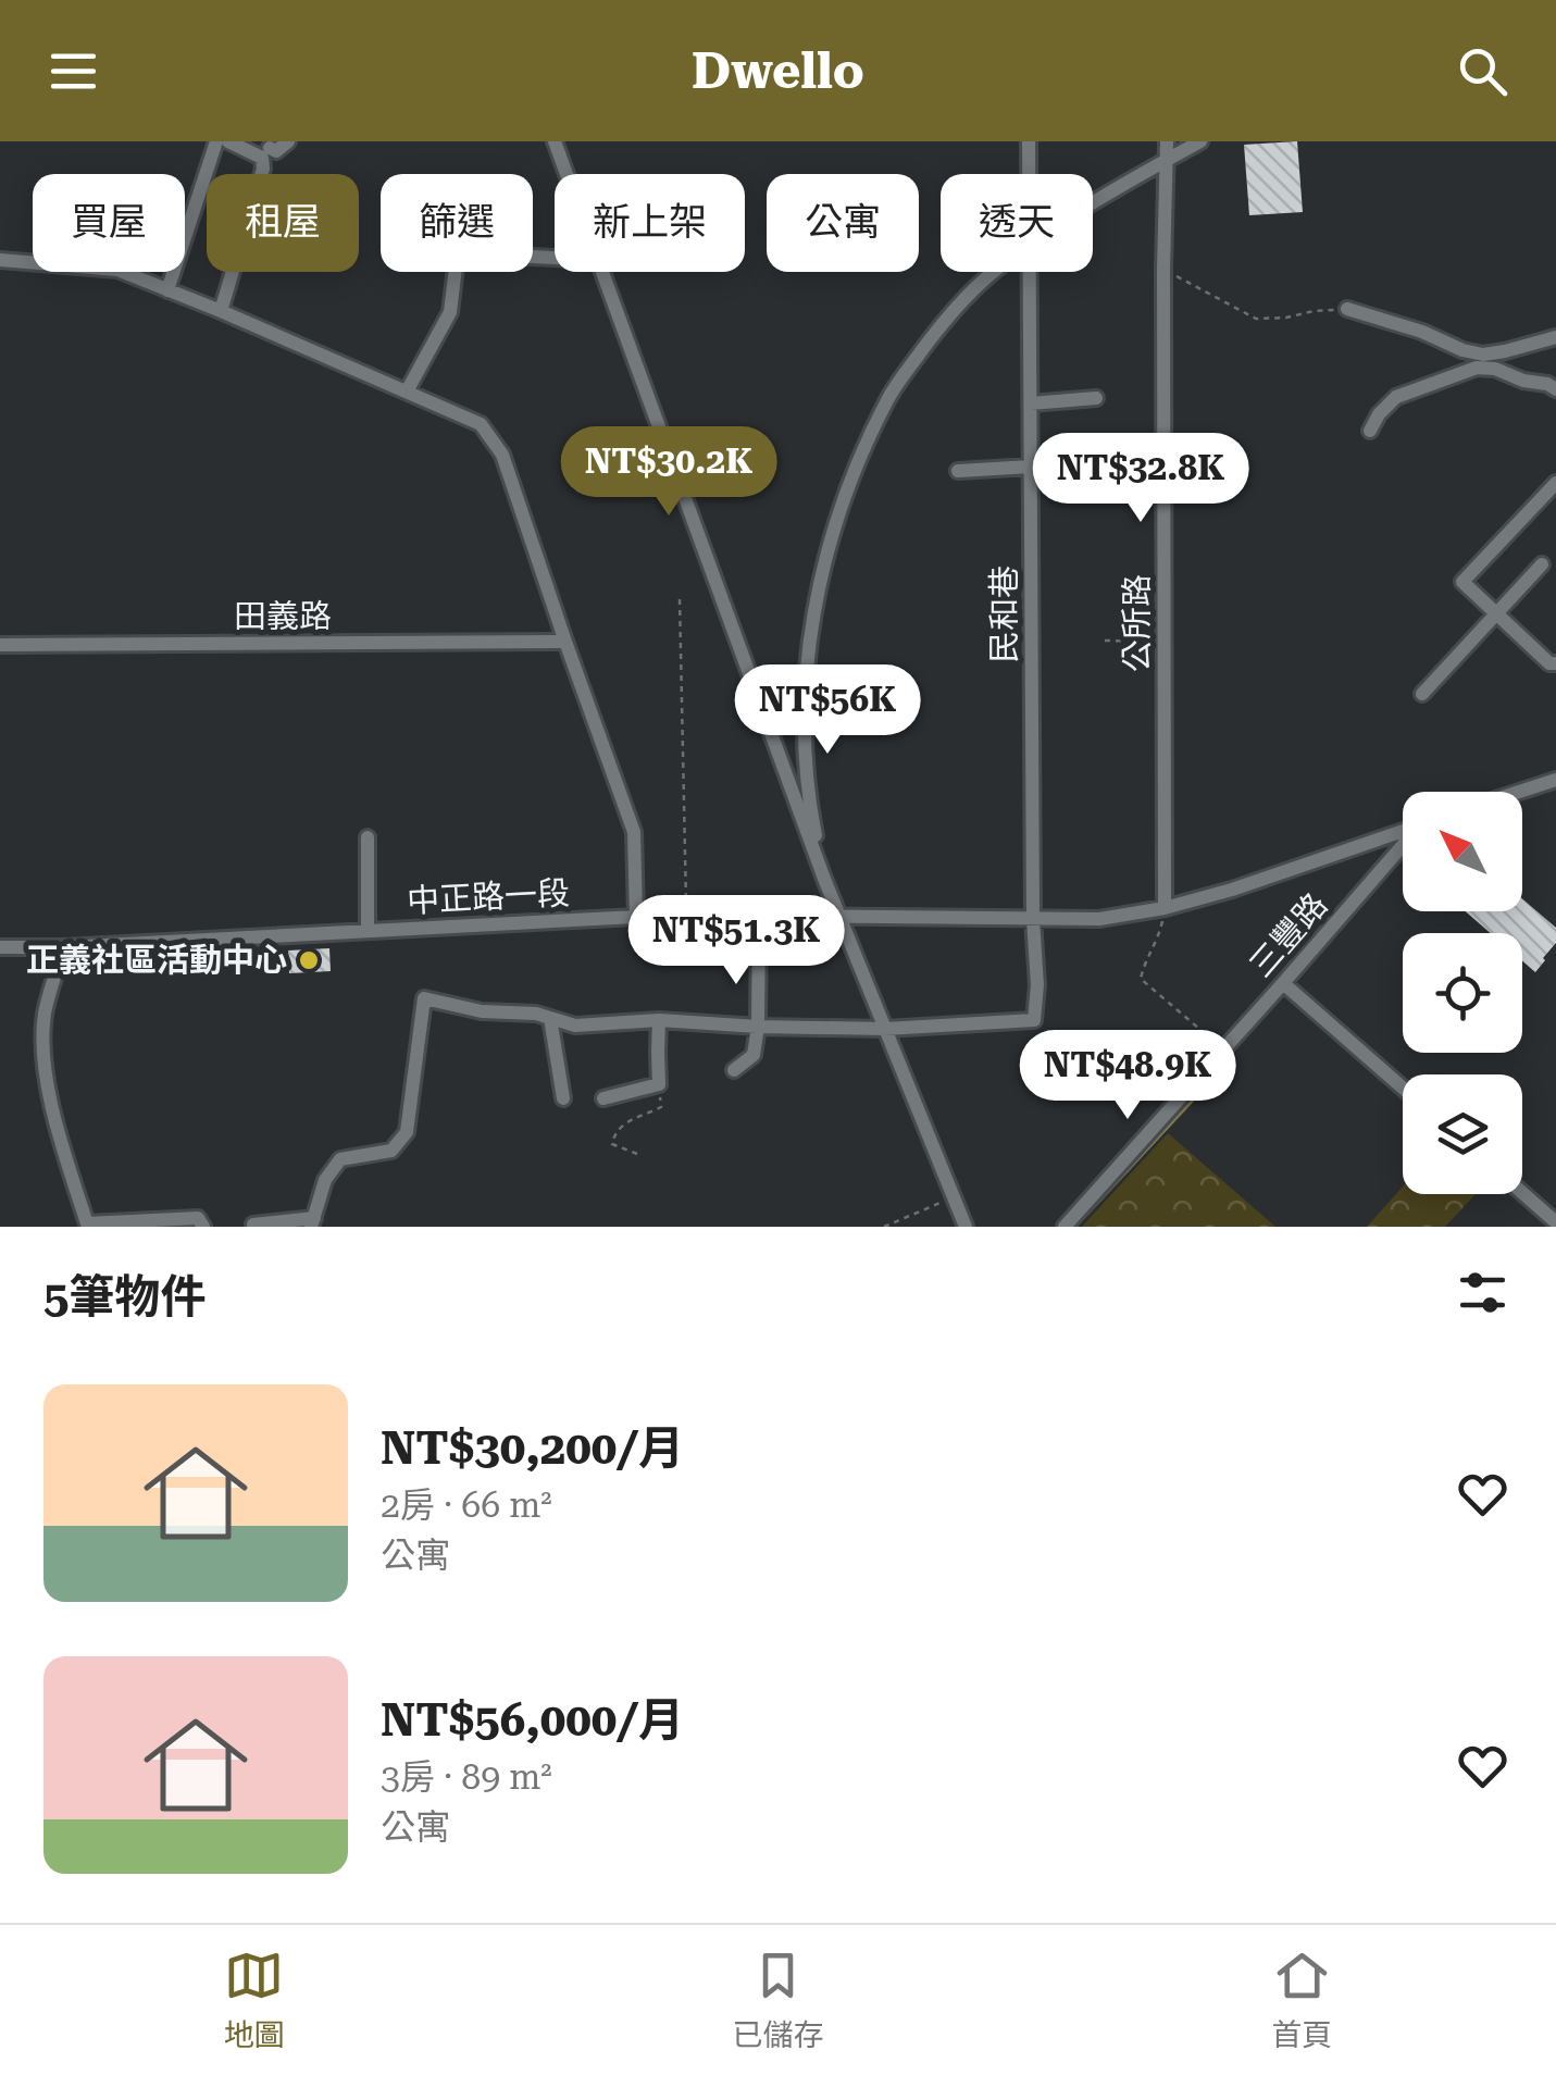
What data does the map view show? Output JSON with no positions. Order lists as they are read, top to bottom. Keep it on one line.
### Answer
{"streets":{"street":["民和巷","田義路","公所路","中正路一段","三豐路"]},"crossings":[["民和巷","中正路一段"],["公所路","中正路一段"]],"places":["正義社區活動中心"],"north":"top left","page":{"header":"Dwello","chip":["買屋","租屋","篩選","新上架","公寓","透天"],"price":["NT$30.2K","NT$32.8K","NT$56K","NT$51.3K","NT$48.9K"],"heading":"5筆物件","list":[{"name":"NT$30,200/月","note":"2房 · 66 m² · 公寓"},{"name":"NT$56,000/月","note":"3房 · 89 m² · 公寓"}],"tabs":["地圖","已儲存","首頁"]}}
